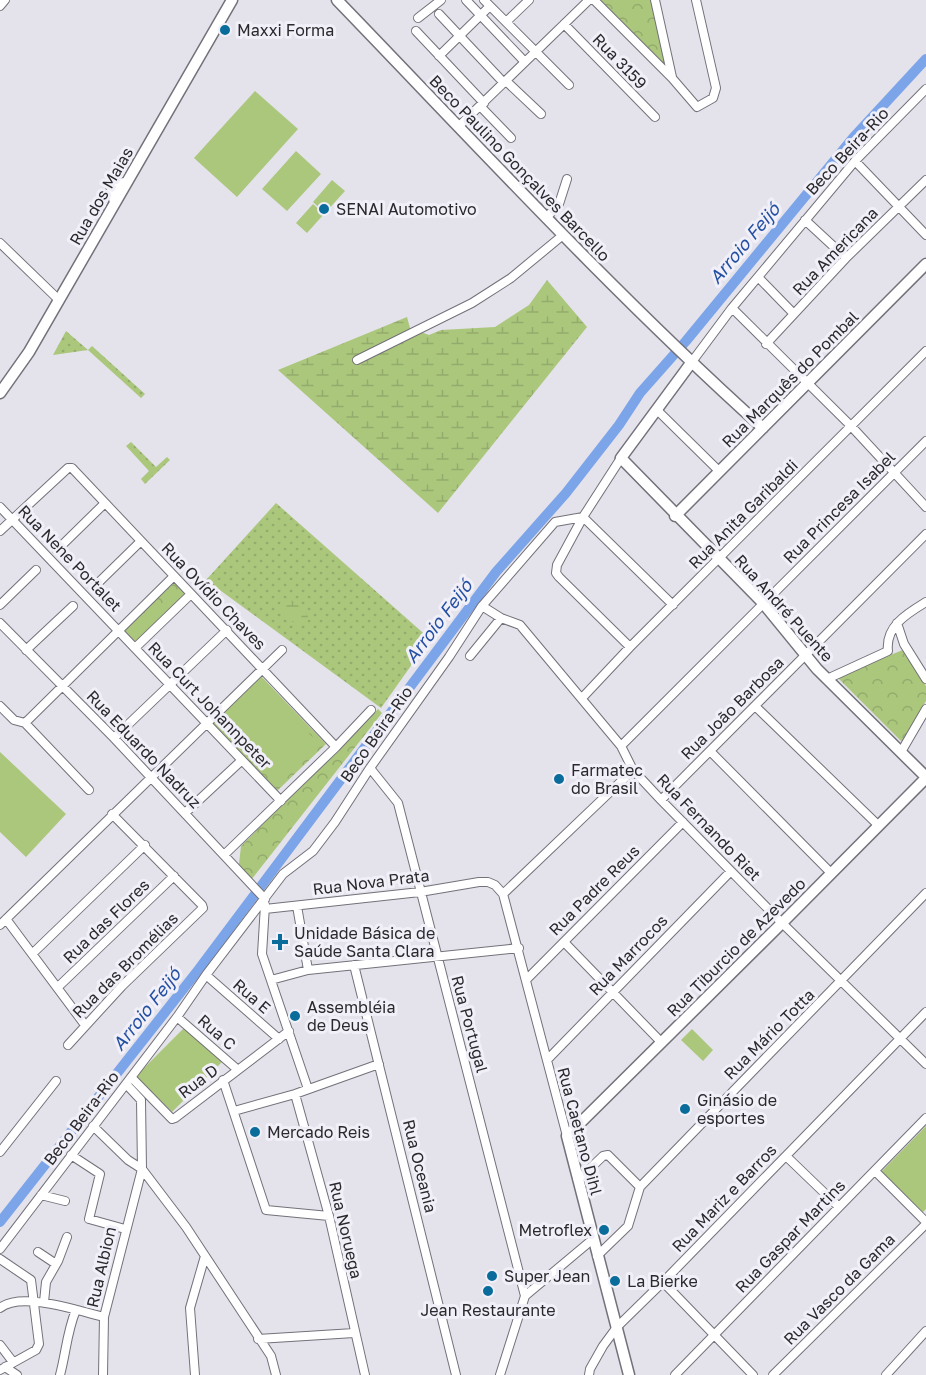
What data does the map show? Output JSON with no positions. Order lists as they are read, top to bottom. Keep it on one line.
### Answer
{"streets":{"main road":["Beco Beira-Rio","Beco Paulino Gonçalves Barcello","Rua dos Maias","Rua Marquês do Pombal","Rua André Puente","Rua Tiburcio de Azevedo","Rua Caetano Dihl"],"street":["Rua 3159","Rua Americana","Rua Princesa Isabel","Rua Anita Garibaldi","Rua Nene Portalet","Rua Ovídio Chaves","Rua Curt Johannpeter","Rua João Barbosa","Rua Eduardo Nadruz","Rua Fernando Riet","Rua Nova Prata","Rua Padre Reus","Rua das Flores","Rua Marrocos","Rua das Bromélias","Rua E","Rua Portugal","Rua C","Rua Mário Totta","Rua D","Rua Oceania","Rua Mariz e Barros","Rua Noruega","Rua Gaspar Martins","Rua Albion","Rua Vasco da Gama"]},"crossings":[["Beco Beira-Rio","Beco Paulino Gonçalves Barcello"],["Beco Beira-Rio","Rua André Puente"],["Beco Beira-Rio","Rua Eduardo Nadruz"],["Beco Beira-Rio","Rua Fernando Riet"],["Beco Beira-Rio","Rua E"],["Beco Beira-Rio","Rua Portugal"],["Beco Beira-Rio","Rua C"],["Beco Beira-Rio","Rua D"],["Beco Beira-Rio","Rua Albion"],["Beco Paulino Gonçalves Barcello","Rua Marquês do Pombal"],["Rua Marquês do Pombal","Rua André Puente"],["Rua Princesa Isabel","Rua André Puente"],["Rua Princesa Isabel","Rua Fernando Riet"],["Rua Anita Garibaldi","Rua André Puente"],["Rua Anita Garibaldi","Rua Fernando Riet"],["Rua Nene Portalet","Rua Ovídio Chaves"],["Rua Nene Portalet","Rua Curt Johannpeter"],["Rua André Puente","Rua João Barbosa"],["Rua André Puente","Rua Tiburcio de Azevedo"],["Rua João Barbosa","Rua Fernando Riet"],["Rua Fernando Riet","Rua Padre Reus"],["Rua Fernando Riet","Rua Tiburcio de Azevedo"],["Rua Fernando Riet","Rua Marrocos"],["Rua Fernando Riet","Rua Mário Totta"],["Rua Fernando Riet","Rua Mariz e Barros"],["Rua Nova Prata","Rua Portugal"],["Rua Nova Prata","Rua Caetano Dihl"],["Rua Padre Reus","Rua Caetano Dihl"],["Rua das Flores","Rua das Bromélias"],["Rua Tiburcio de Azevedo","Rua Caetano Dihl"],["Rua Marrocos","Rua Caetano Dihl"],["Rua E","Rua D"],["Rua C","Rua D"],["Rua Mário Totta","Rua Caetano Dihl"],["Rua D","Rua Albion"],["Rua Caetano Dihl","Rua Mariz e Barros"]],"water":["Arroio Feijó"],"places":{"other":["Maxxi Forma","SENAI Automotivo","Farmatec do Brasil","Assembléia de Deus","Ginásio de esportes","Mercado Reis","Metroflex","Super Jean","La Bierke","Jean Restaurante"],"health":["Unidade Básica de Saúde Santa Clara"]}}
